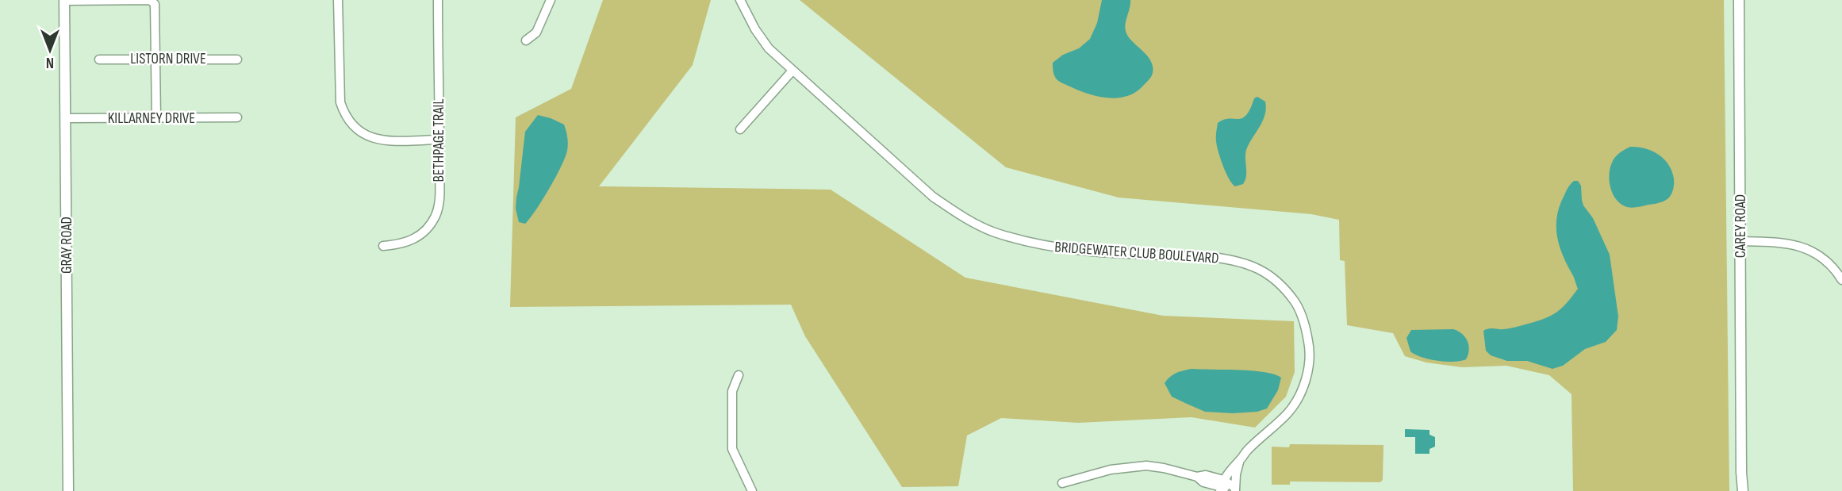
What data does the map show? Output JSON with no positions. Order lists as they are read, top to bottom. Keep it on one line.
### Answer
{"streets":{"street":["LISTORN DRIVE","KILLARNEY DRIVE","BETHPAGE TRAIL","CAREY ROAD","GRAY ROAD","BRIDGEWATER CLUB BOULEVARD"]},"crossings":[["KILLARNEY DRIVE","GRAY ROAD"]],"north":"bottom"}
